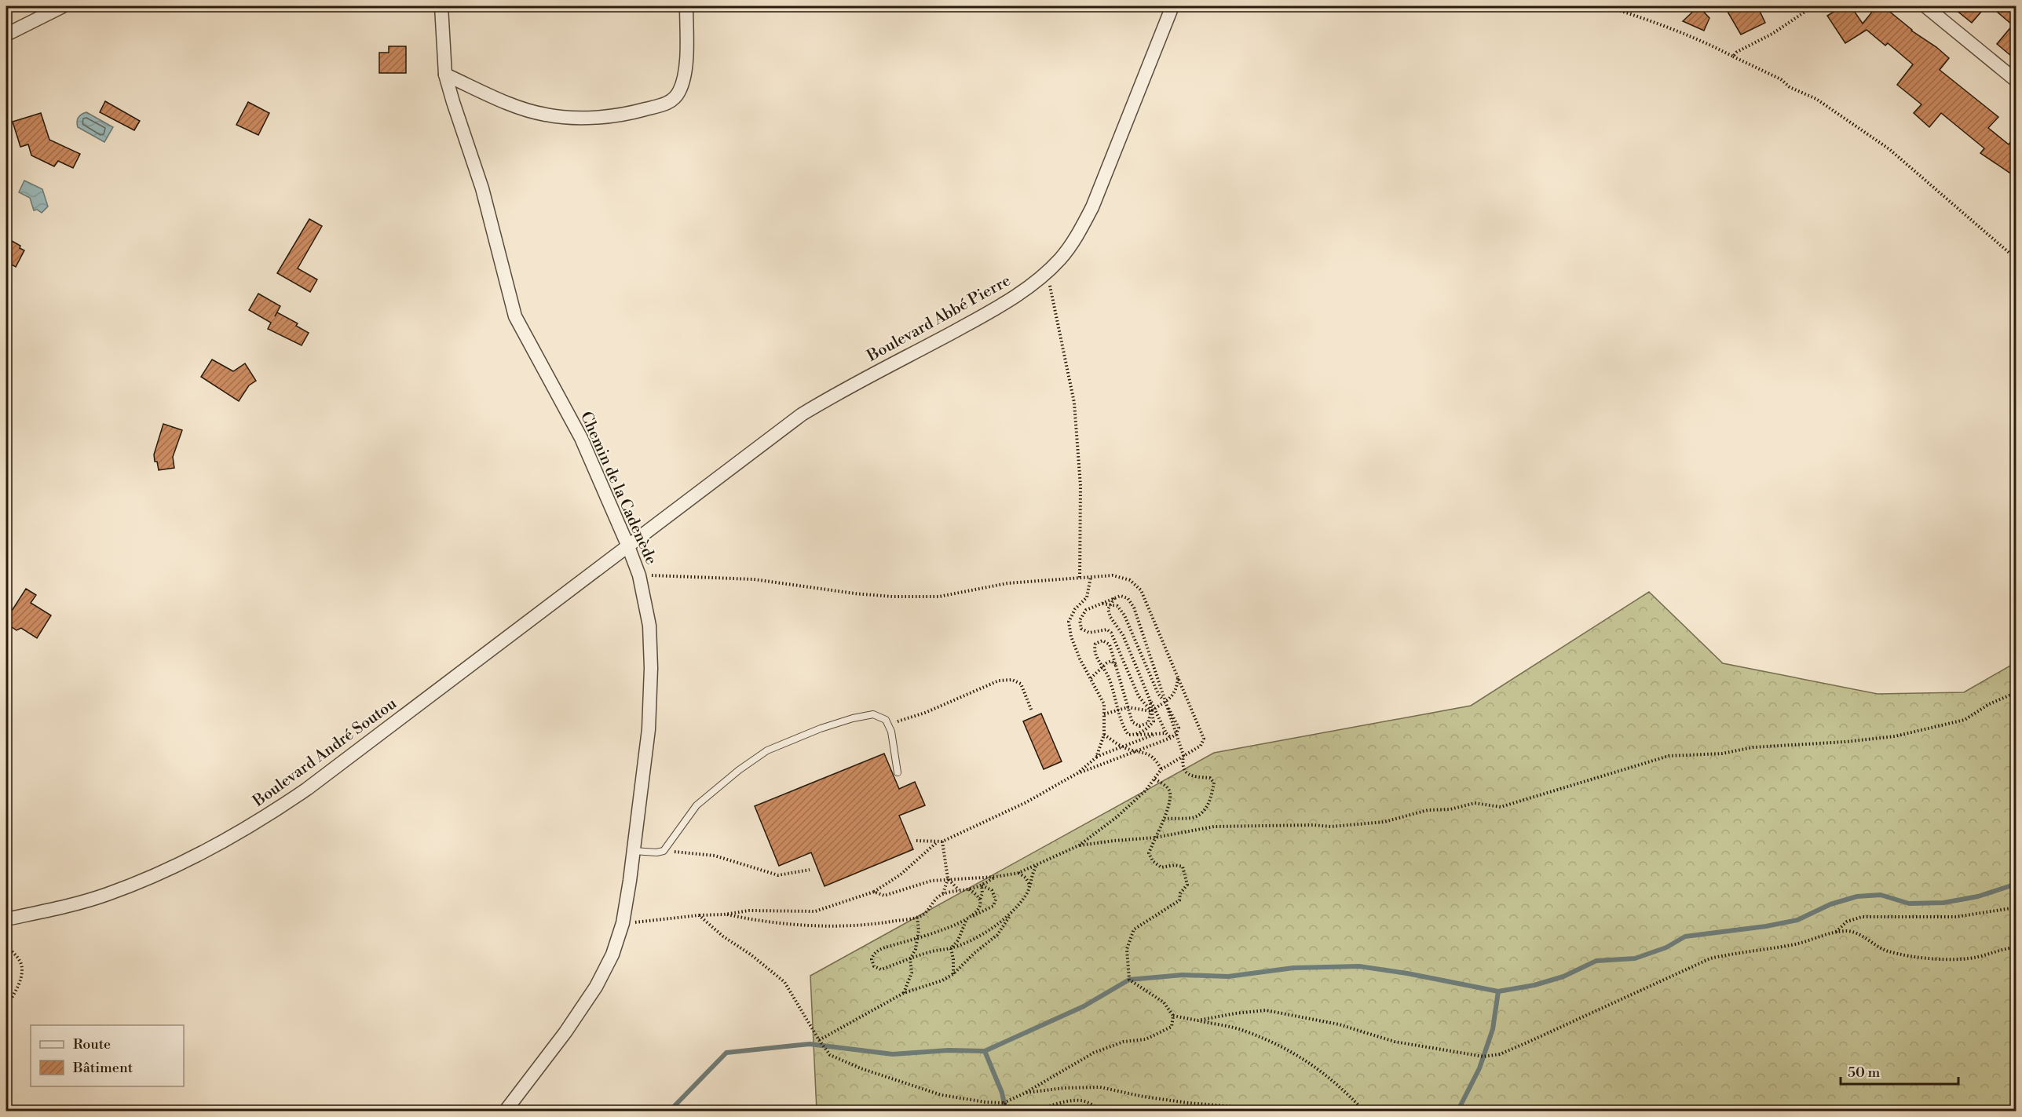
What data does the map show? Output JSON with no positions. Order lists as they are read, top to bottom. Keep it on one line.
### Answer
{"streets":{"street":["Boulevard Abbé Pierre","Chemin de la Cadenède","Boulevard André Soutou"]},"crossings":[["Boulevard Abbé Pierre","Chemin de la Cadenède"],["Boulevard Abbé Pierre","Boulevard André Soutou"],["Chemin de la Cadenède","Boulevard André Soutou"]],"legend":["Route","Bâtiment"],"scale_bar":"50 m"}
